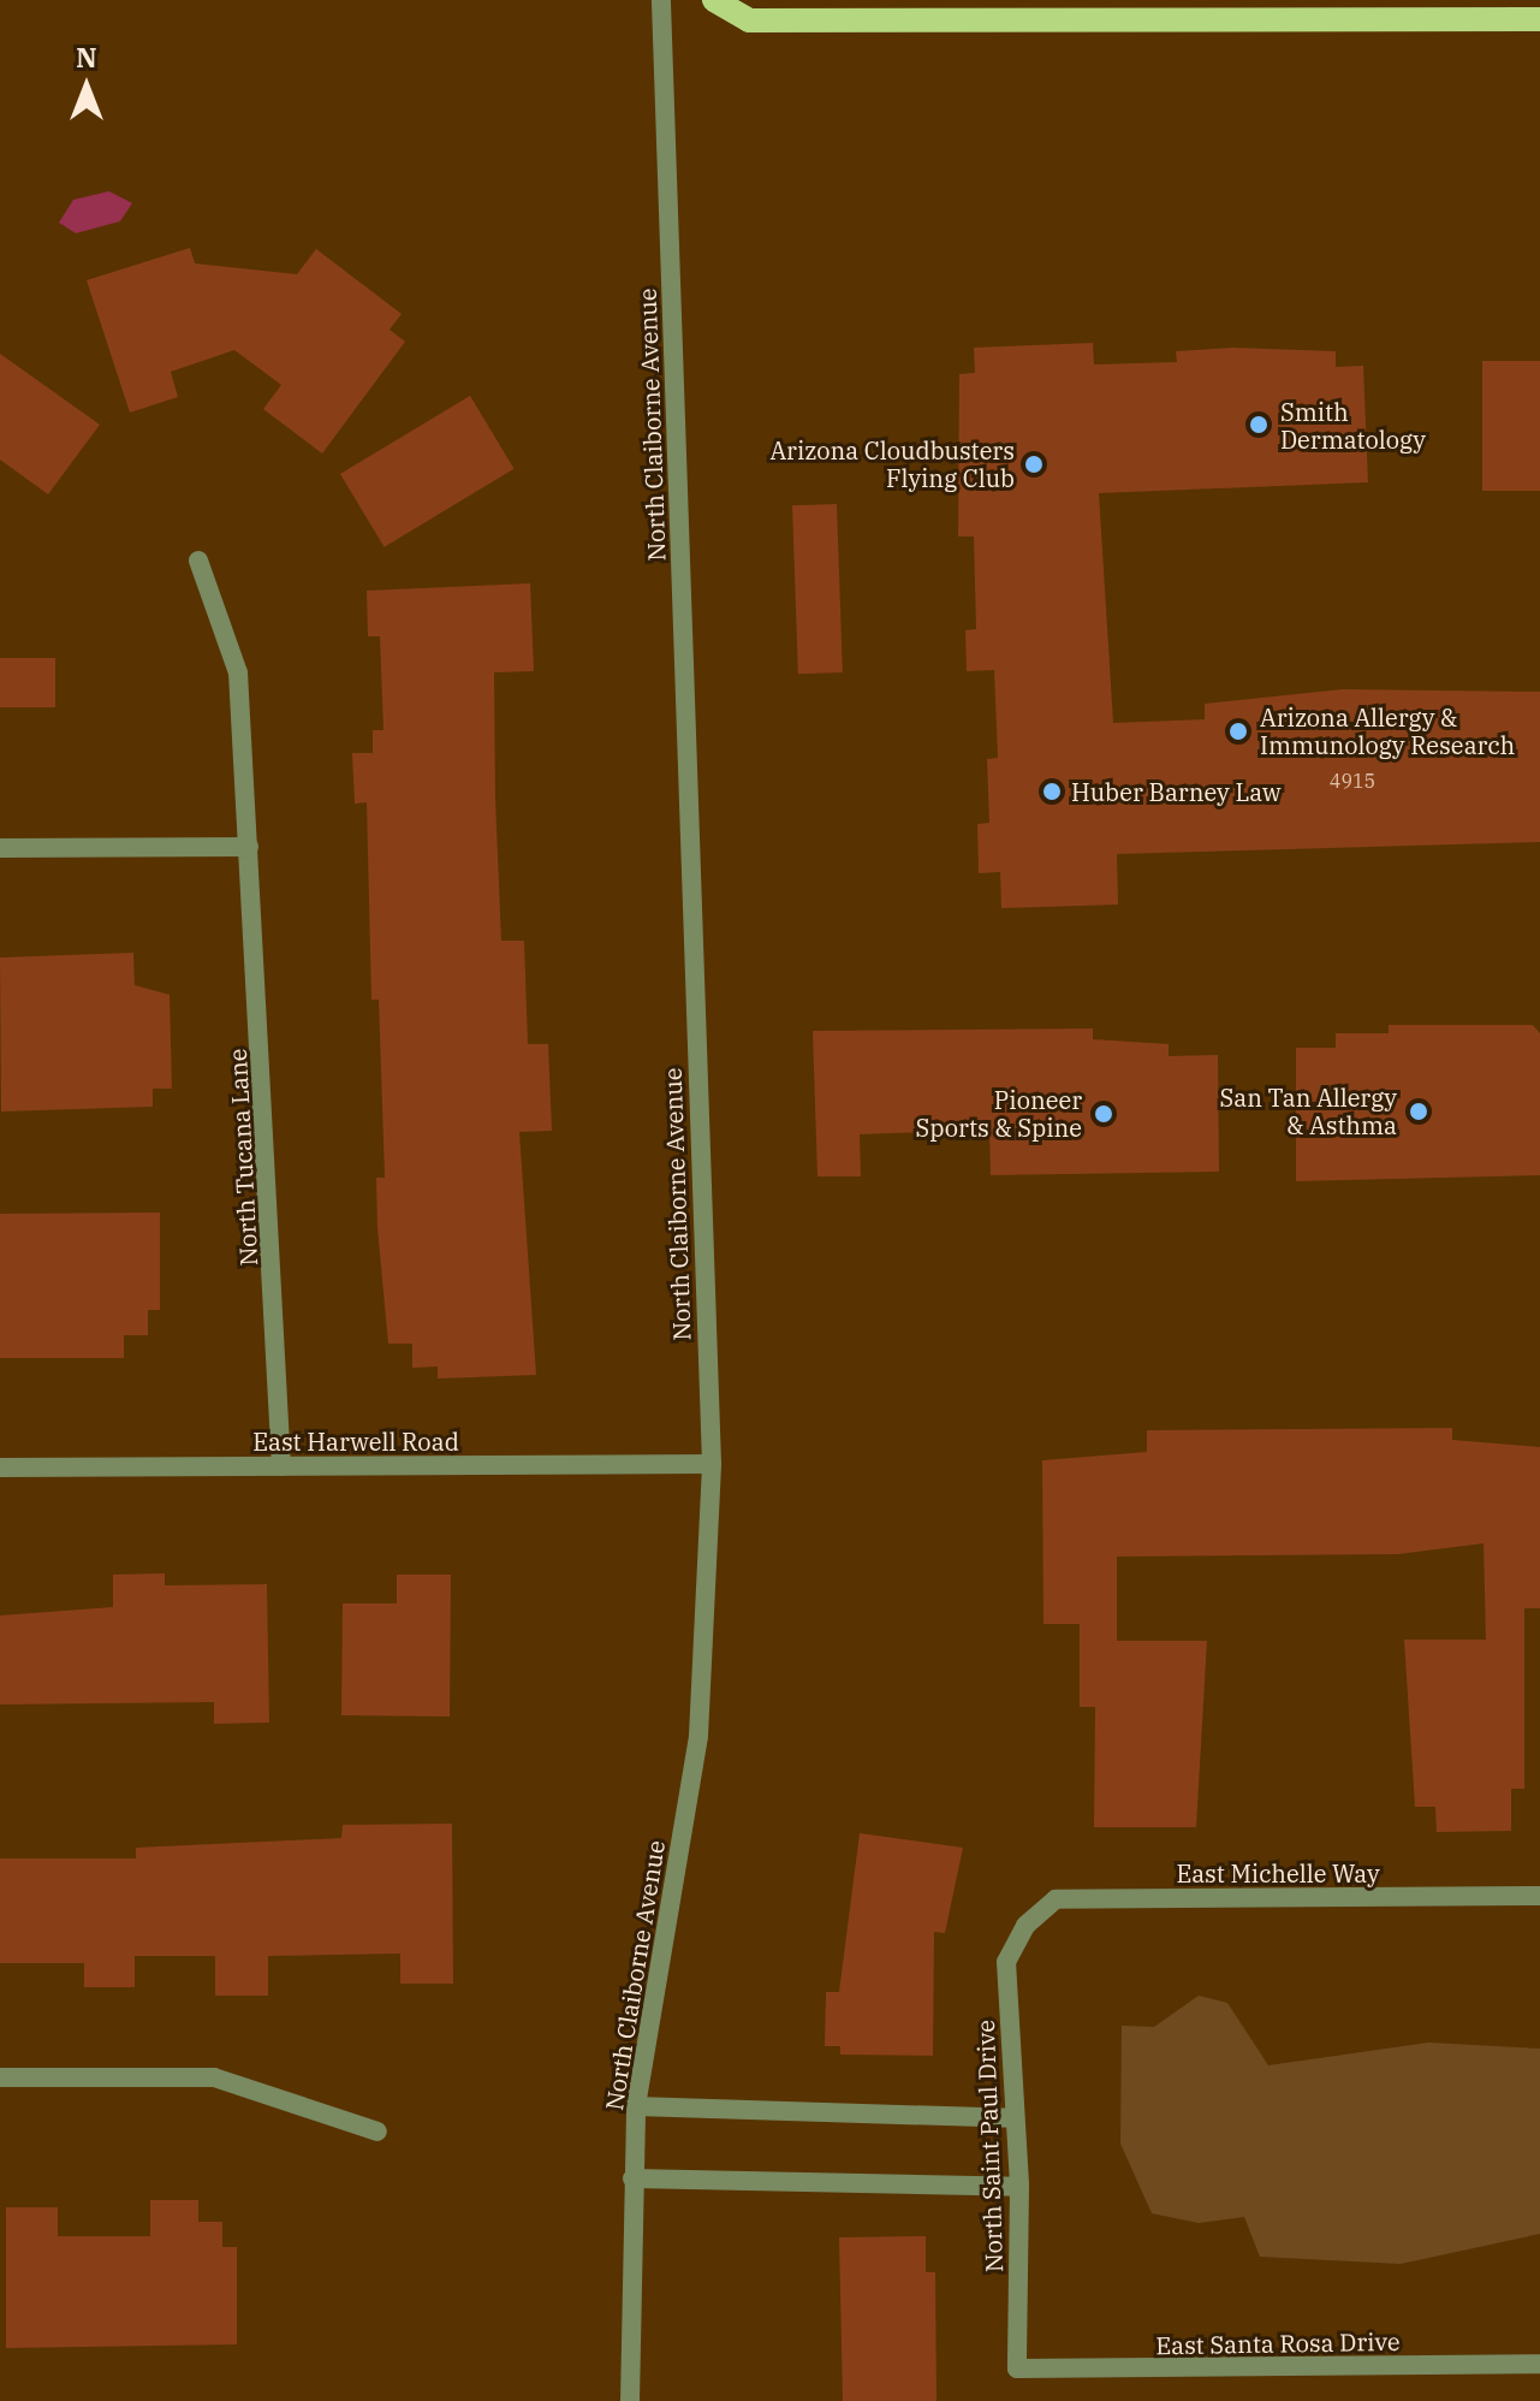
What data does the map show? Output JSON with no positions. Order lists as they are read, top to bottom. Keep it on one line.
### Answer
{"streets":{"street":["North Claiborne Avenue","North Tucana Lane","East Harwell Road","East Michelle Way","North Saint Paul Drive","East Santa Rosa Drive"]},"crossings":[["North Claiborne Avenue","East Harwell Road"],["North Tucana Lane","East Harwell Road"],["East Michelle Way","North Saint Paul Drive"],["North Saint Paul Drive","East Santa Rosa Drive"]],"places":["Smith Dermatology","Arizona Cloudbusters Flying Club","Arizona Allergy & Immunology Research","Huber Barney Law","San Tan Allergy & Asthma","Pioneer Sports & Spine"],"house_numbers":["4915"],"north":"top"}
